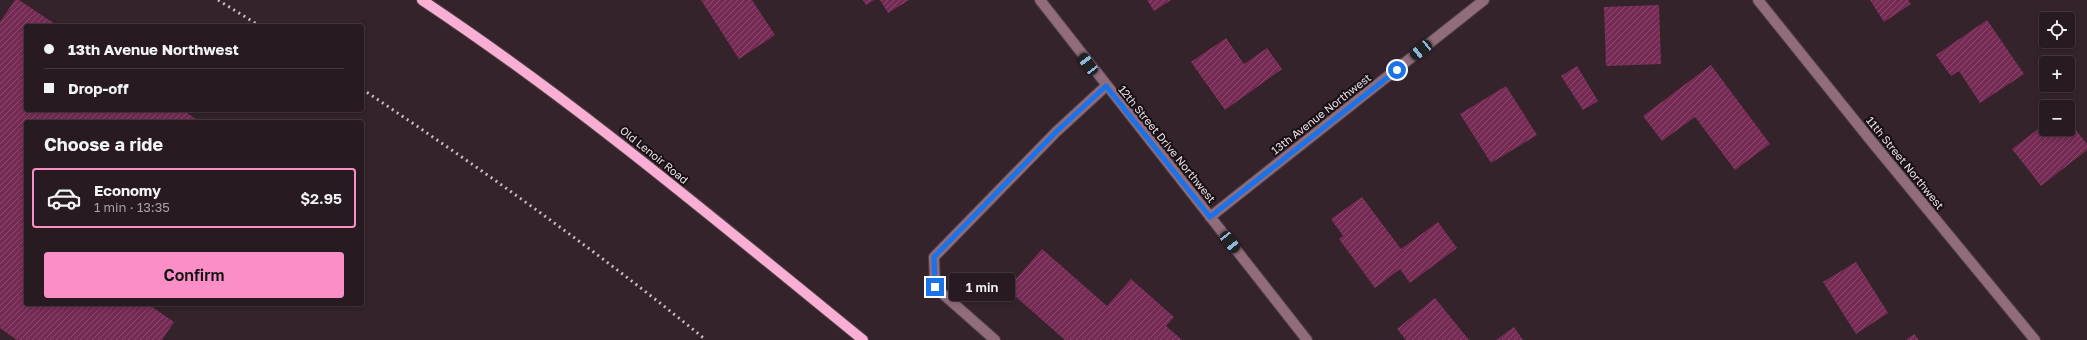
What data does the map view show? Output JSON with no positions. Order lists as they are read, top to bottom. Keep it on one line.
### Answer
{"streets":{"main road":["Old Lenoir Road"],"street":["13th Avenue Northwest","12th Street Drive Northwest","11th Street Northwest"]},"crossings":[["13th Avenue Northwest","12th Street Drive Northwest"]],"page":{"map_buttons":["+","−"],"banner":["13th Avenue Northwest","Drop-off"],"heading":"Choose a ride","list":[{"name":"Economy","note":"1 min · 13:35","value":"$2.95"}],"buttons":"Confirm","bubble":"1 min"}}
